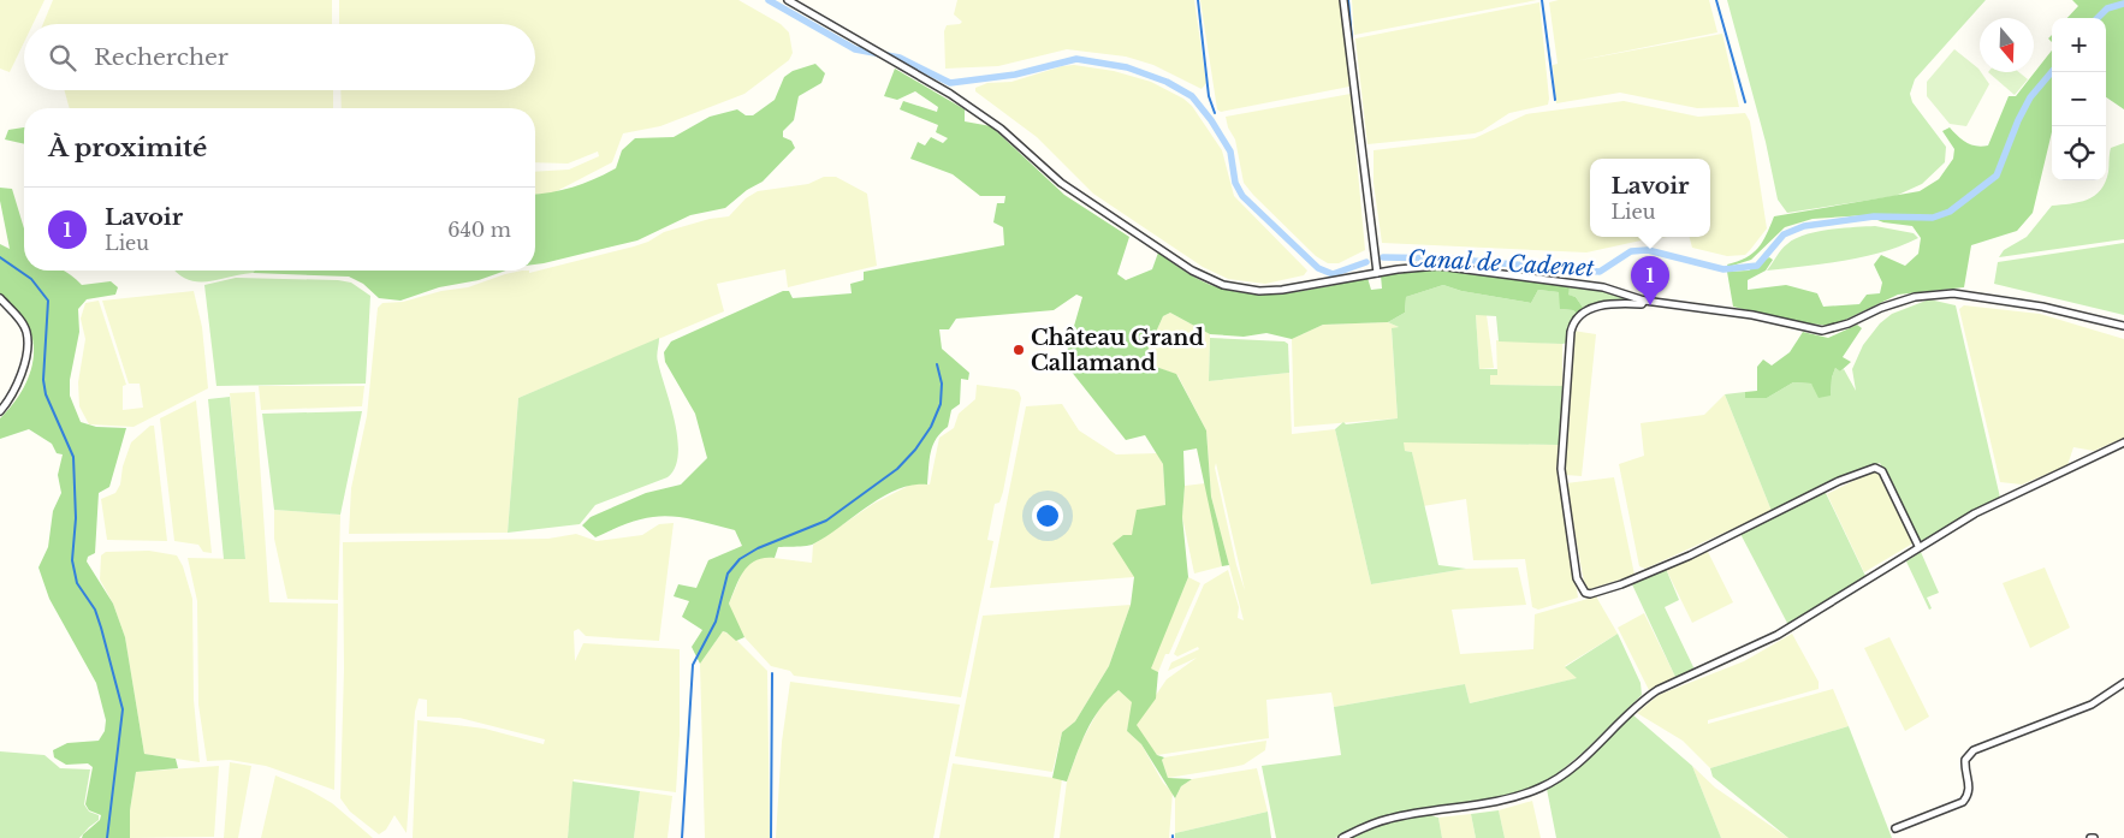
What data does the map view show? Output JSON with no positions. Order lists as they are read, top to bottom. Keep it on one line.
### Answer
{"water":["Canal de Cadenet"],"places":["Château Grand Callamand"],"north":"bottom","page":{"map_buttons":["+","−"],"search":"Rechercher","heading":"À proximité","popup":["Lavoir","Lieu"],"list":[{"mark":"1","name":"Lavoir","note":"Lieu","value":"640 m"}],"pins":"1"}}
